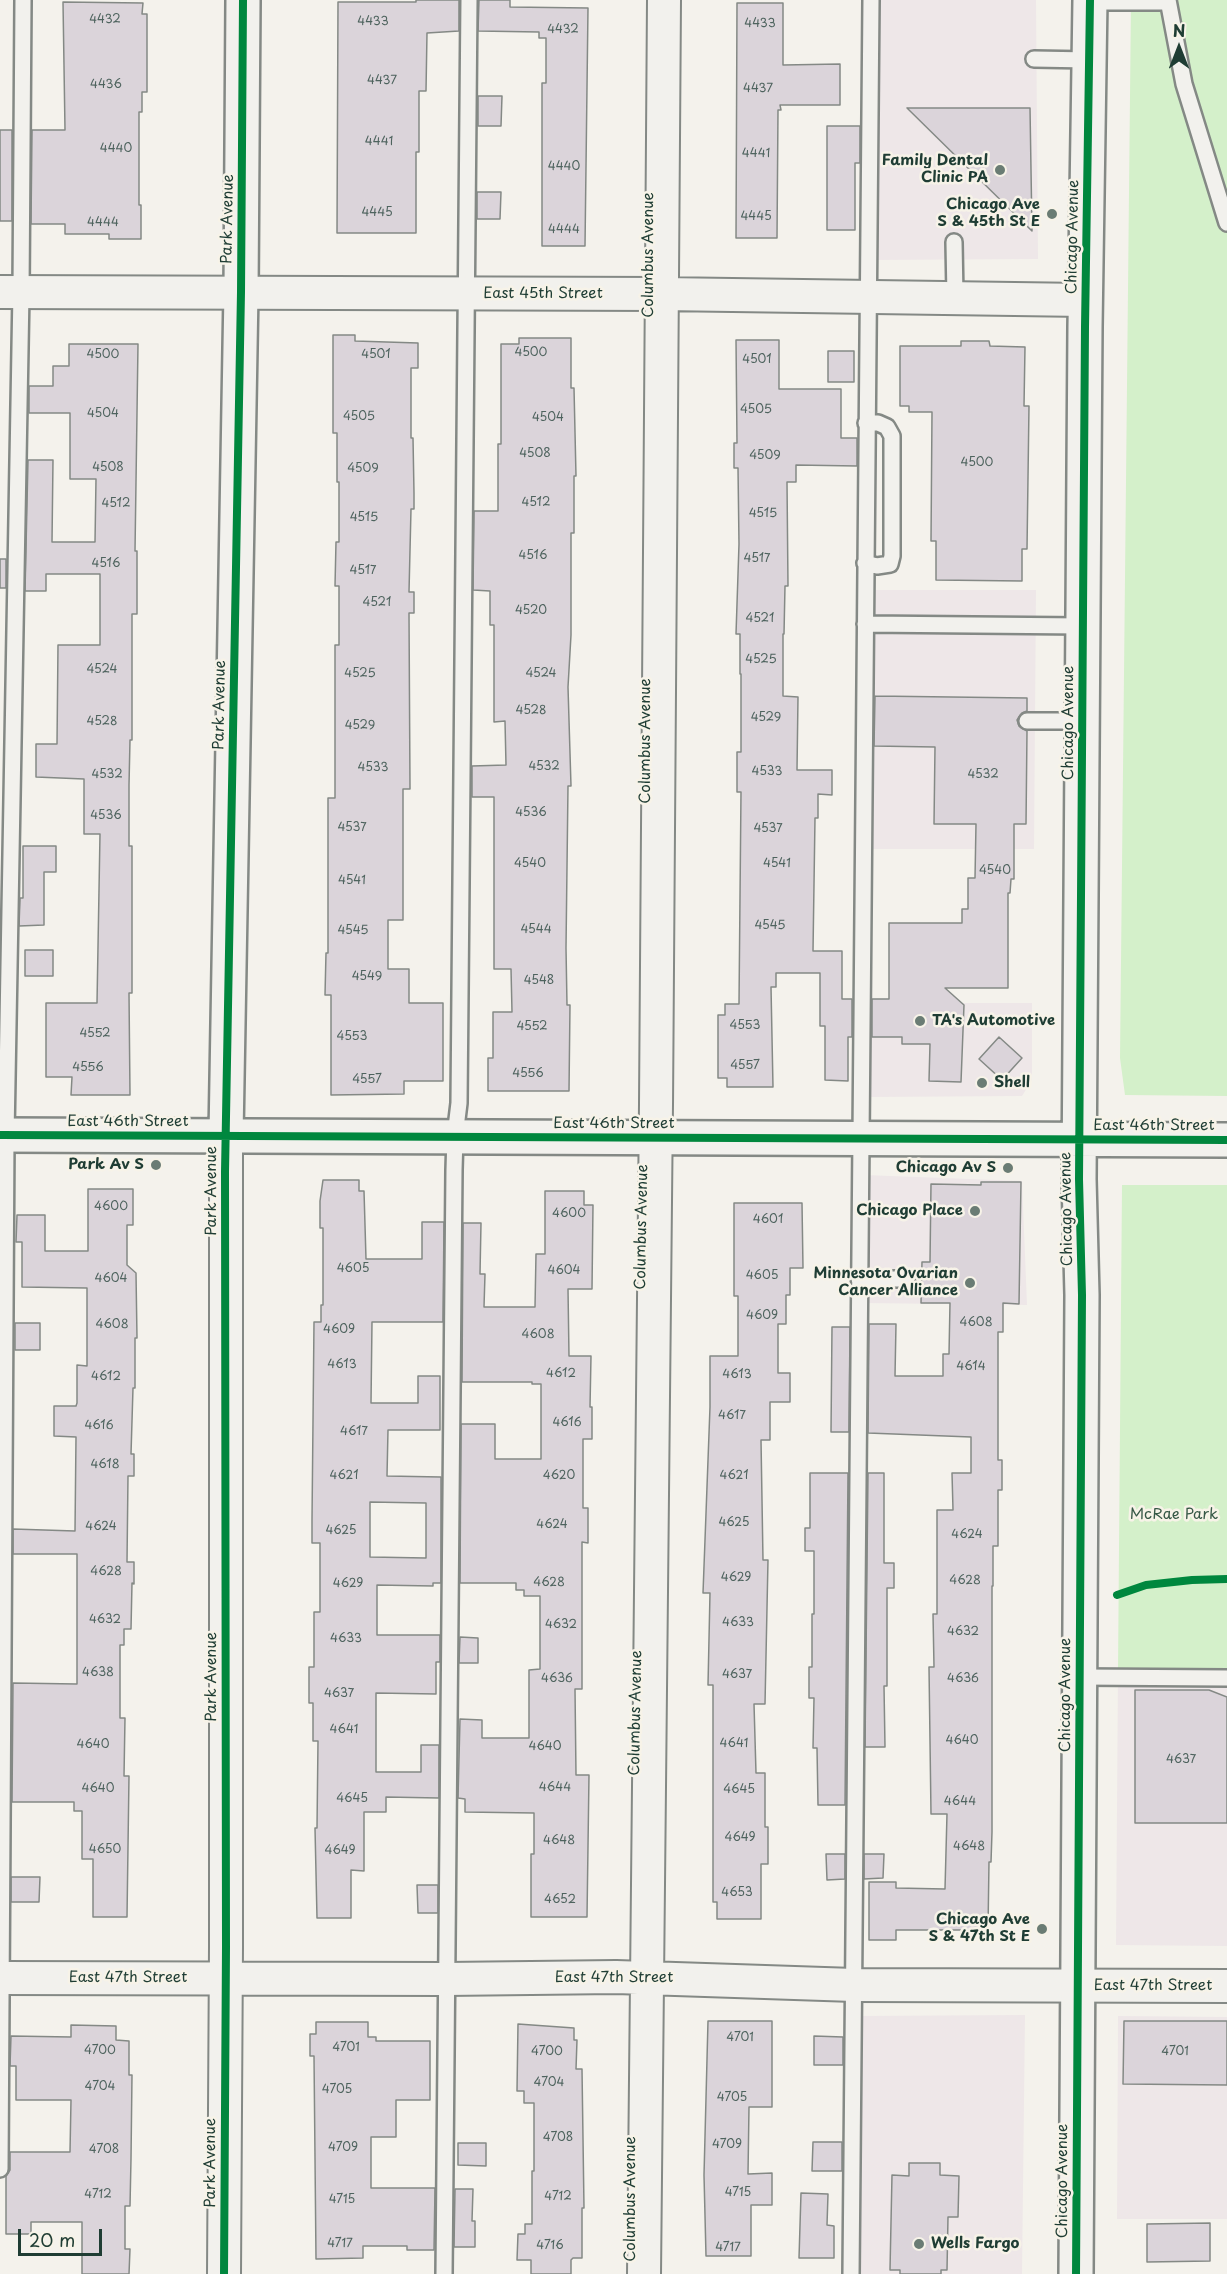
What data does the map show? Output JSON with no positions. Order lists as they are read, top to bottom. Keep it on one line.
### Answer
{"streets":{"street":["Park Avenue","Chicago Avenue","Columbus Avenue","East 45th Street","East 46th Street","East 47th Street"]},"crossings":[["Park Avenue","East 45th Street"],["Park Avenue","East 46th Street"],["Park Avenue","East 47th Street"],["Chicago Avenue","East 45th Street"],["Chicago Avenue","East 46th Street"],["Chicago Avenue","East 47th Street"],["Columbus Avenue","East 45th Street"],["Columbus Avenue","East 46th Street"],["Columbus Avenue","East 47th Street"]],"parks":["McRae Park"],"places":["Family Dental Clinic PA","Chicago Ave S & 45th St E","TA's Automotive","Shell","Park Av S","Chicago Av S","Chicago Place","Minnesota Ovarian Cancer Alliance","Chicago Ave S & 47th St E","Wells Fargo"],"house_numbers":["4432","4433","4433","4432","4437","4436","4437","4441","4440","4441","4440","4445","4445","4444","4444","4500","4500","4501","4501","4505","4504","4505","4504","4508","4509","4500","4508","4509","4512","4512","4515","4515","4516","4517","4516","4517","4521","4520","4521","4525","4524","4525","4524","4528","4529","4528","4529","4532","4533","4533","4532","4532","4536","4536","4537","4537","4540","4541","4540","4541","4545","4544","4545","4549","4548","4553","4552","4552","4553","4557","4556","4556","4557","4600","4600","4601","4605","4604","4605","4604","4609","4608","4608","4609","4608","4613","4614","4612","4613","4612","4617","4616","4616","4617","4618","4621","4620","4621","4625","4624","4624","4625","4624","4628","4629","4628","4628","4629","4632","4633","4632","4632","4633","4638","4637","4636","4636","4637","4641","4640","4641","4640","4640","4637","4644","4640","4645","4645","4644","4649","4648","4648","4650","4649","4653","4652","4701","4701","4700","4700","4701","4704","4704","4705","4705","4708","4709","4709","4708","4715","4712","4712","4715","4717","4716","4717"],"scale_bar":"20 m","north":"top"}
